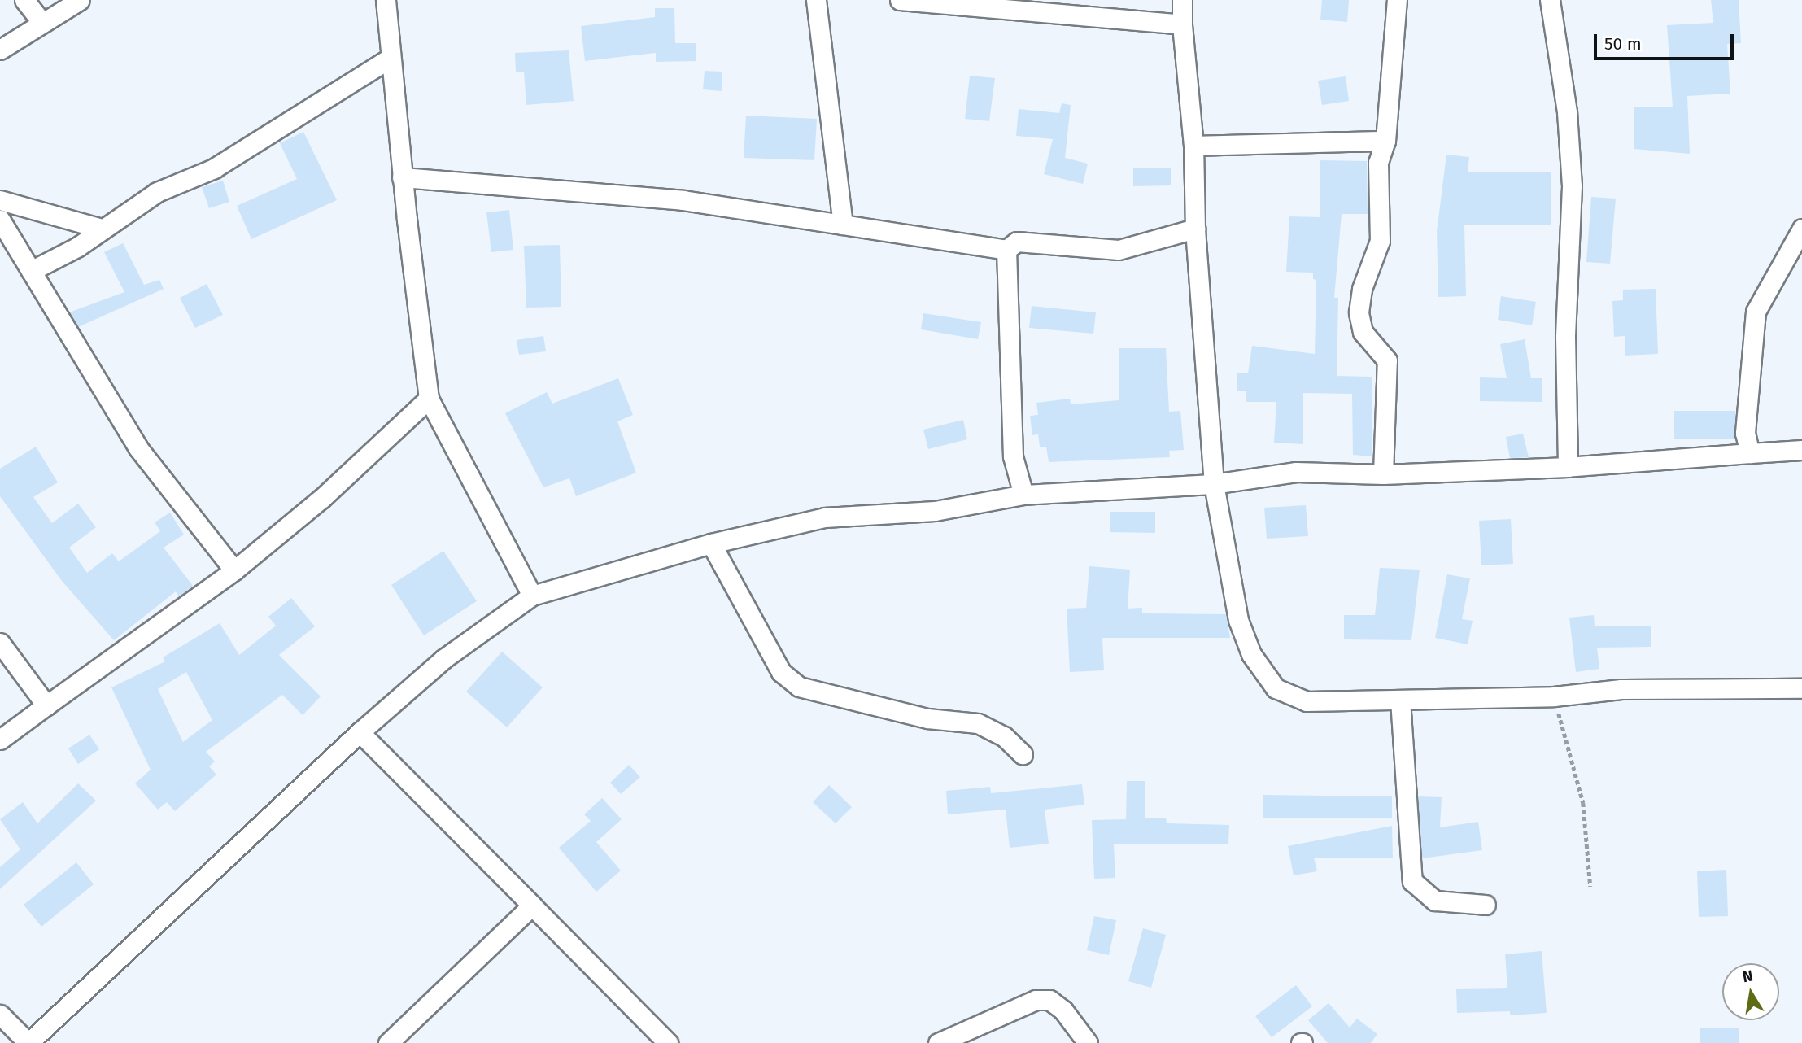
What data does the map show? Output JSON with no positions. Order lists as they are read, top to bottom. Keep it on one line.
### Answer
{"scale_bar":"50 m","north":"top"}
